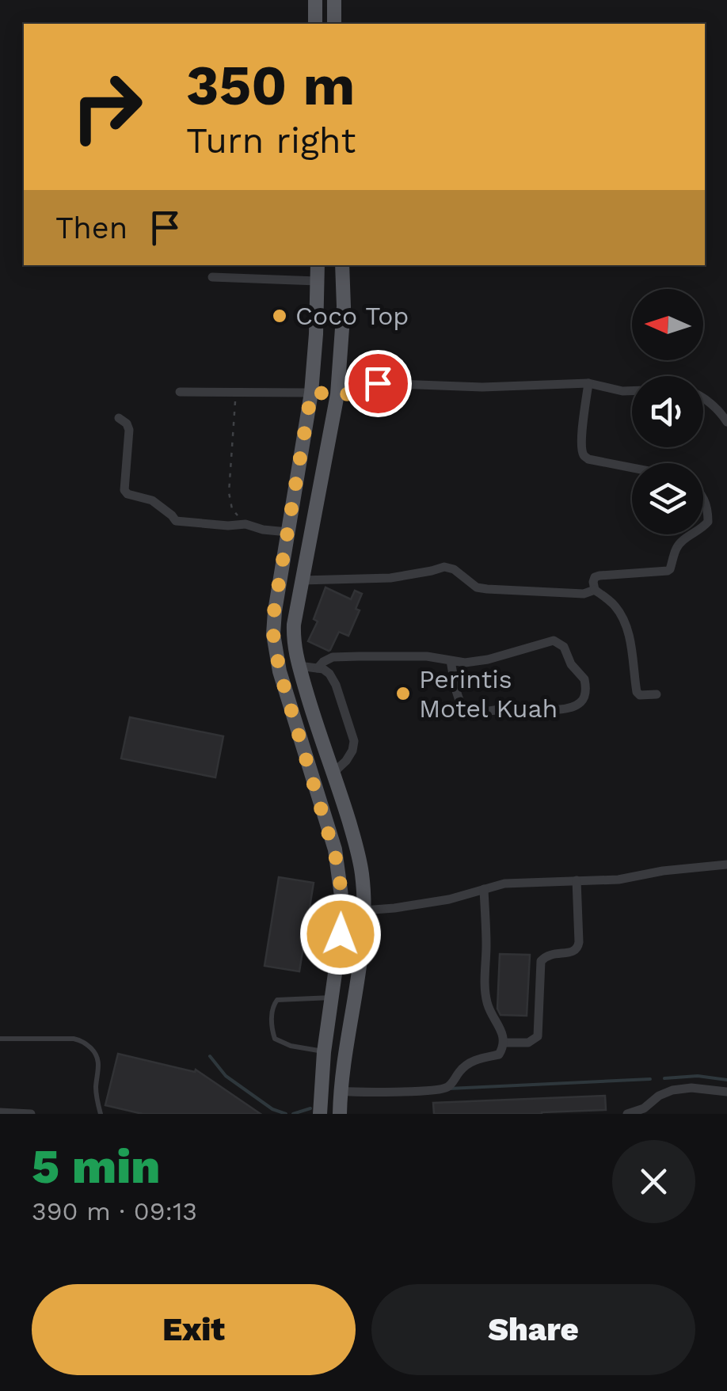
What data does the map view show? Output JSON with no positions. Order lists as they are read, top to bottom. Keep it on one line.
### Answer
{"places":["Coco Top","Perintis Motel Kuah"],"north":"left","page":{"turn":["350 m","Turn right"],"then":"Then","heading":["5 min","390 m · 09:13"],"buttons":["Exit","Share"]}}
